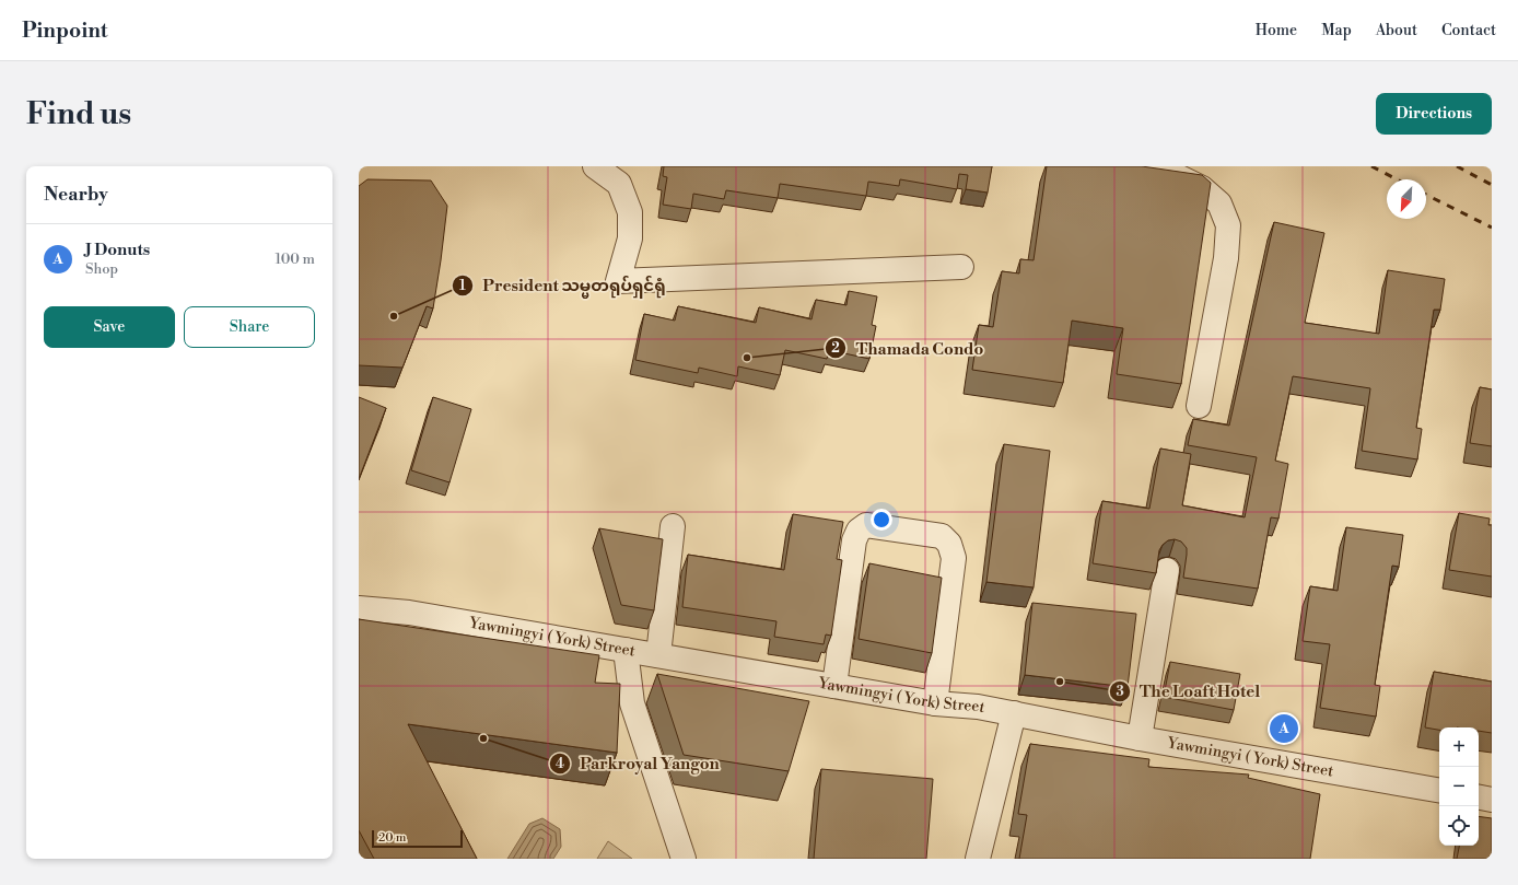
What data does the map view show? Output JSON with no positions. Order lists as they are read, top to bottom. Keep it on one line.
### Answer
{"streets":{"street":["Yawmingyi ( York) Street"]},"places":["President သမ္မတရုပ်ရှင်ရုံ","Thamada Condo","The Loaft Hotel","Parkroyal Yangon"],"scale_bar":"20 m","north":"bottom left","page":{"header":"Pinpoint","nav":["Home","Map","About","Contact"],"buttons":["Directions",["Save","Share"]],"title":"Find us","heading":"Nearby","list":[{"mark":"A","name":"J Donuts","note":"Shop","value":"100 m"}],"pins":"A","map_buttons":["+","−"],"scale":"20 m"}}
